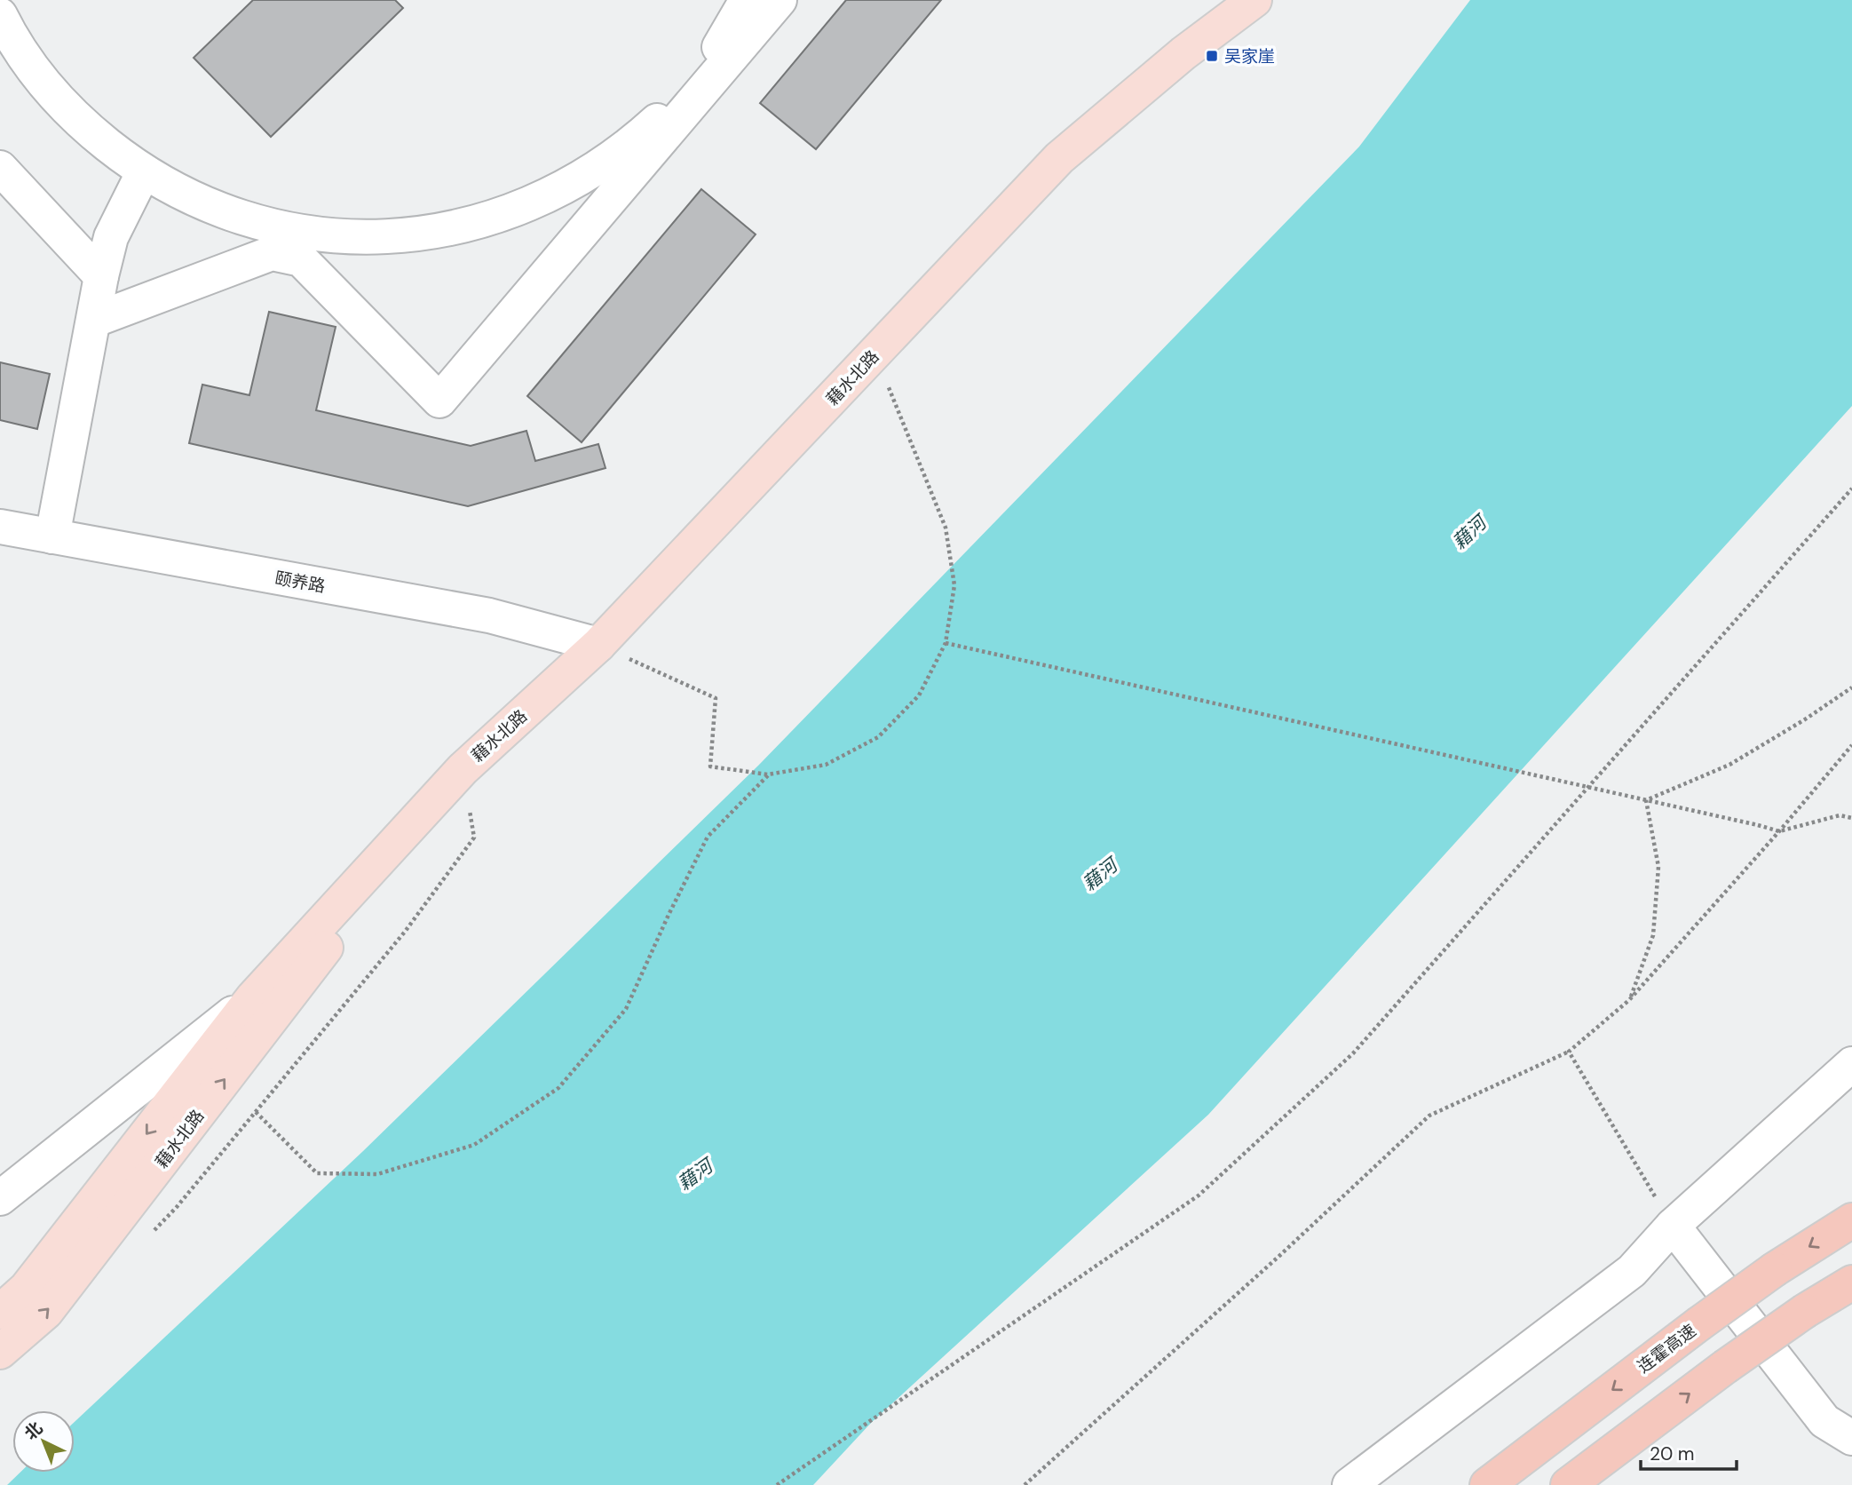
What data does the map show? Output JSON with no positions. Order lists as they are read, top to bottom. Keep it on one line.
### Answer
{"streets":{"highway":["连霍高速"],"main road":["藉水北路"],"street":["颐养路"]},"crossings":[["藉水北路","颐养路"]],"water":["藉河"],"places":{"transit":["吴家崖"]},"scale_bar":"20 m","north":"top left"}
